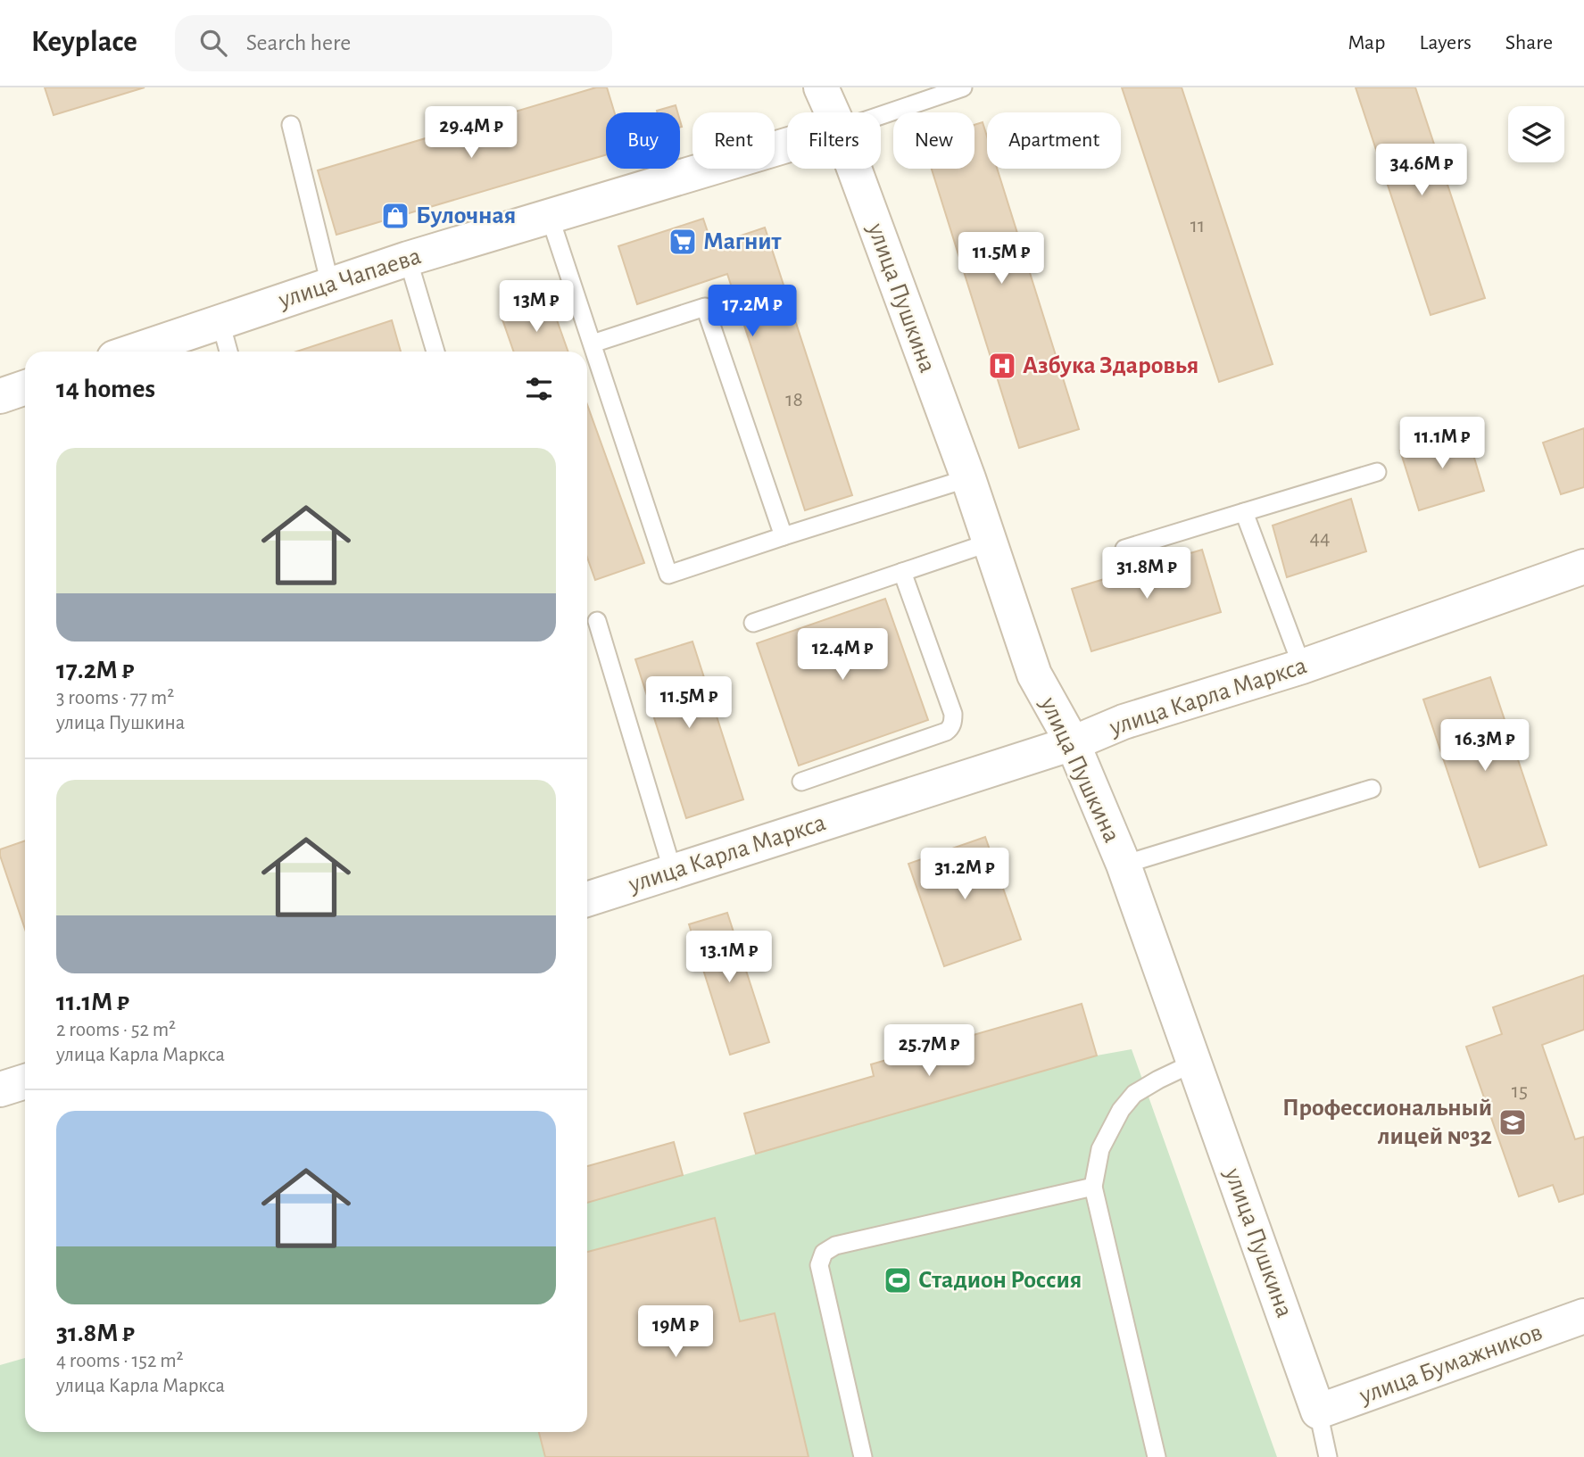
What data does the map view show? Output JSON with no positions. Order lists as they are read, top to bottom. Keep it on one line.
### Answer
{"streets":{"street":["улица Чапаева","улица Пушкина","улица Карла Маркса","улица Бумажников"]},"crossings":[["улица Пушкина","улица Карла Маркса"],["улица Пушкина","улица Бумажников"]],"places":{"shop":["Булочная"],"supermarket":["Магнит"],"hospital":["Азбука Здаровья"],"school or university":["Профессиональный лицей №32"],"sports":["Стадион Россия"]},"house_numbers":["11","18","44","15"],"page":{"header":"Keyplace","search":"Search here","nav":["Map","Layers","Share"],"price":["29.4M ₽","34.6M ₽","11.5M ₽","13M ₽","17.2M ₽","11.1M ₽","31.8M ₽","12.4M ₽","11.5M ₽","16.3M ₽","31.2M ₽","13.1M ₽","25.7M ₽","19M ₽"],"chip":["Buy","Rent","Filters","New","Apartment"],"heading":"14 homes","list":[{"name":"17.2M ₽","note":"3 rooms · 77 m² · улица Пушкина"},{"name":"11.1M ₽","note":"2 rooms · 52 m² · улица Карла Маркса"},{"name":"31.8M ₽","note":"4 rooms · 152 m² · улица Карла Маркса"}]}}
